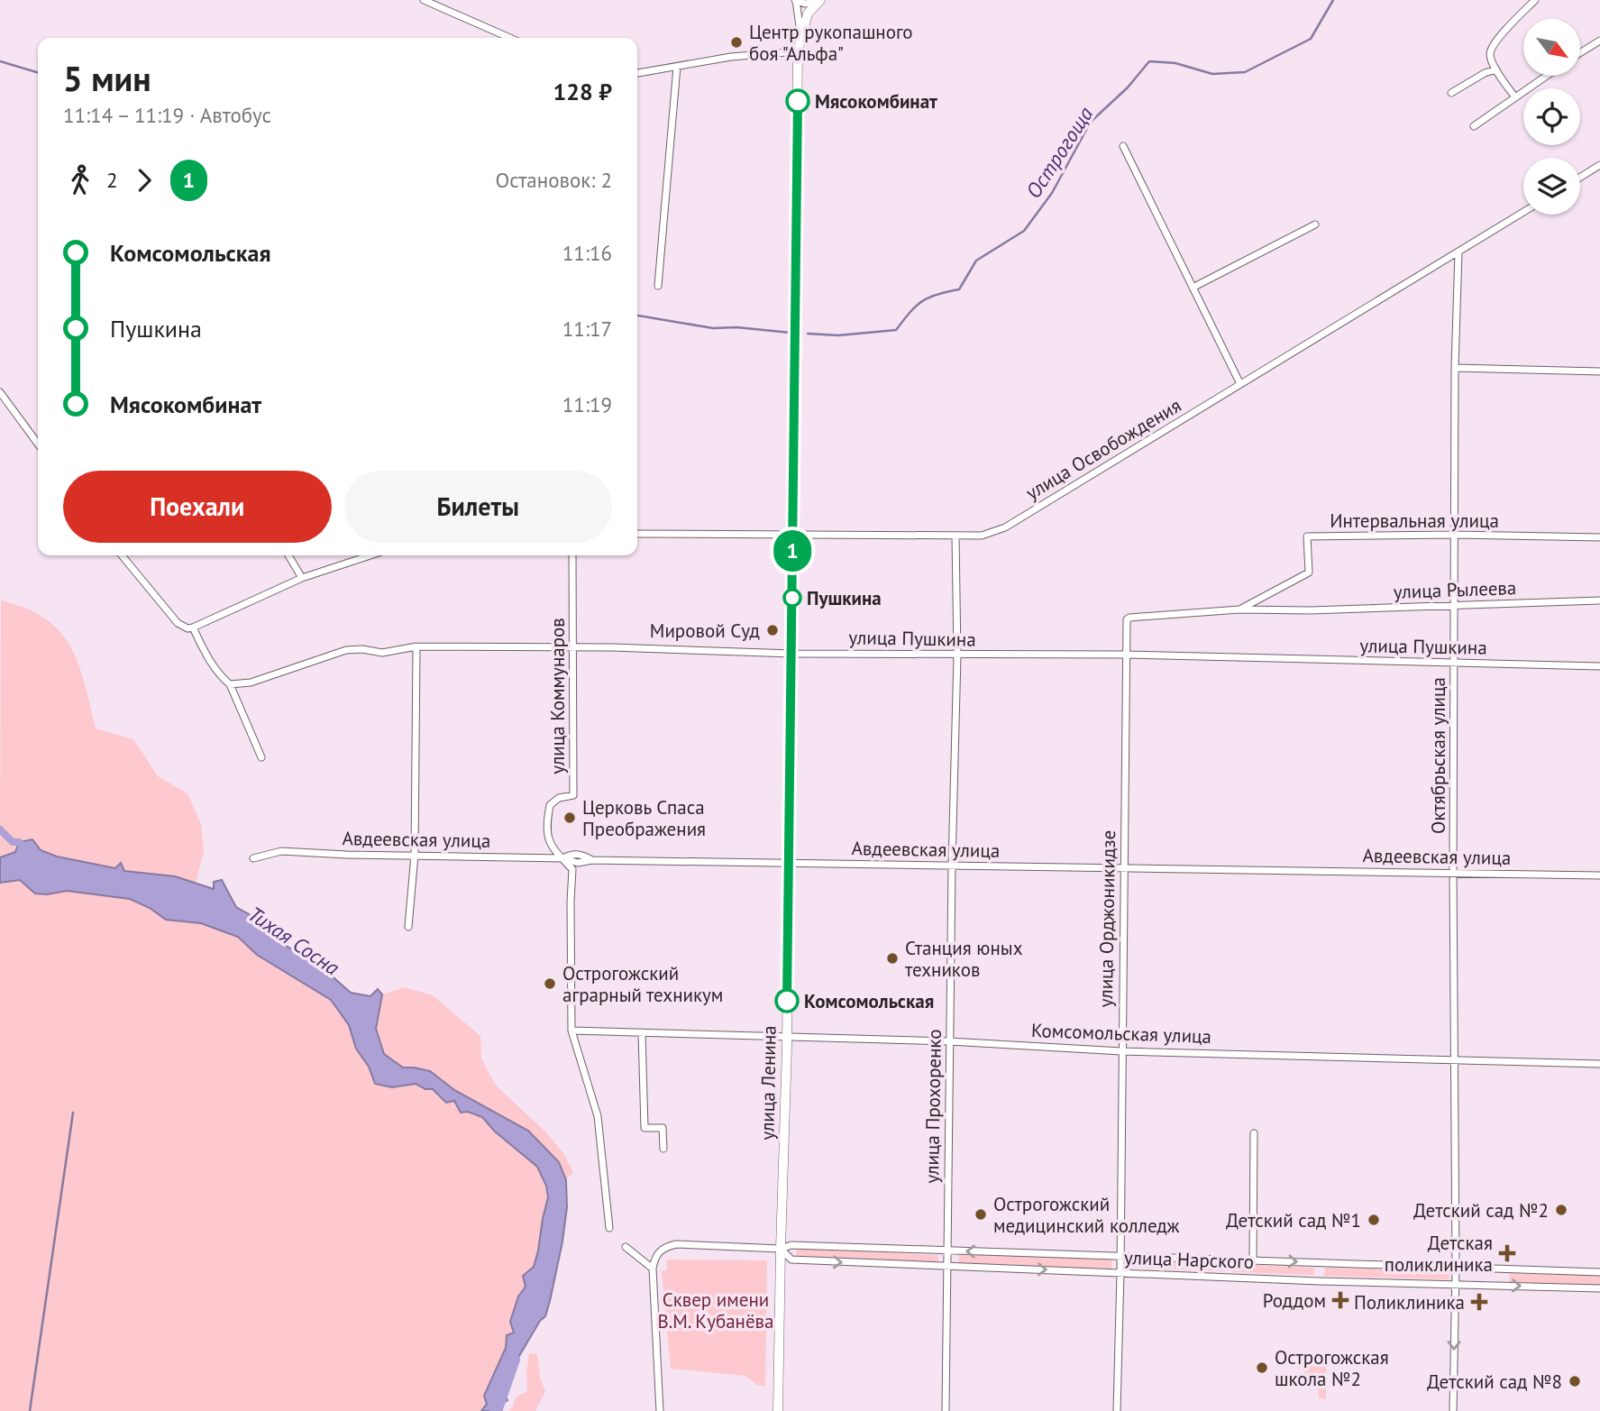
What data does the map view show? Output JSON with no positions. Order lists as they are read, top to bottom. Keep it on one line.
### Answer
{"streets":{"main road":["улица Ленина"],"street":["улица Освобождения","Интервальная улица","улица Рылеева","улица Пушкина","улица Коммунаров","Октябрьская улица","Авдеевская улица","улица Орджоникидзе","Комсомольская улица","улица Прохоренко","улица Нарского"]},"crossings":[["улица Освобождения","Октябрьская улица"],["улица Освобождения","улица Ленина"],["улица Освобождения","улица Прохоренко"],["Интервальная улица","улица Рылеева"],["Интервальная улица","Октябрьская улица"],["Интервальная улица","улица Орджоникидзе"],["улица Рылеева","Октябрьская улица"],["улица Пушкина","улица Коммунаров"],["улица Пушкина","Октябрьская улица"],["улица Пушкина","улица Орджоникидзе"],["улица Пушкина","улица Ленина"],["улица Пушкина","улица Прохоренко"],["улица Коммунаров","Авдеевская улица"],["улица Коммунаров","Комсомольская улица"],["Октябрьская улица","Авдеевская улица"],["Октябрьская улица","Комсомольская улица"],["Октябрьская улица","улица Нарского"],["Авдеевская улица","улица Орджоникидзе"],["Авдеевская улица","улица Ленина"],["Авдеевская улица","улица Прохоренко"],["улица Орджоникидзе","Комсомольская улица"],["улица Орджоникидзе","улица Нарского"],["Комсомольская улица","улица Ленина"],["Комсомольская улица","улица Прохоренко"],["улица Ленина","улица Нарского"],["улица Прохоренко","улица Нарского"]],"water":["Острогоща","Тихая Сосна"],"parks":["Сквер имени В.М. Кубанёва"],"places":{"other":["Центр рукопашного боя \"Альфа\"","Мясокомбинат","Пушкина","Мировой Суд","Церковь Спаса Преображения","Станция юных техников","Острогожский аграрный техникум","Комсомольская","Детский сад №2","Острогожский медицинский колледж","Детский сад №1","Острогожская школа №2","Детский сад №8"],"health":["Детская поликлиника","Роддом","Поликлиника"]},"lines":["bus line 1"],"north":"bottom right","page":{"on_map":"1","heading":["5 мин","11:14 – 11:19 · Автобус","128 ₽"],"legs":["2","1","Остановок: 2"],"list":[{"name":"Комсомольская","value":"11:16"},{"name":"Пушкина","value":"11:17"},{"name":"Мясокомбинат","value":"11:19"}],"buttons":["Поехали","Билеты"]}}
